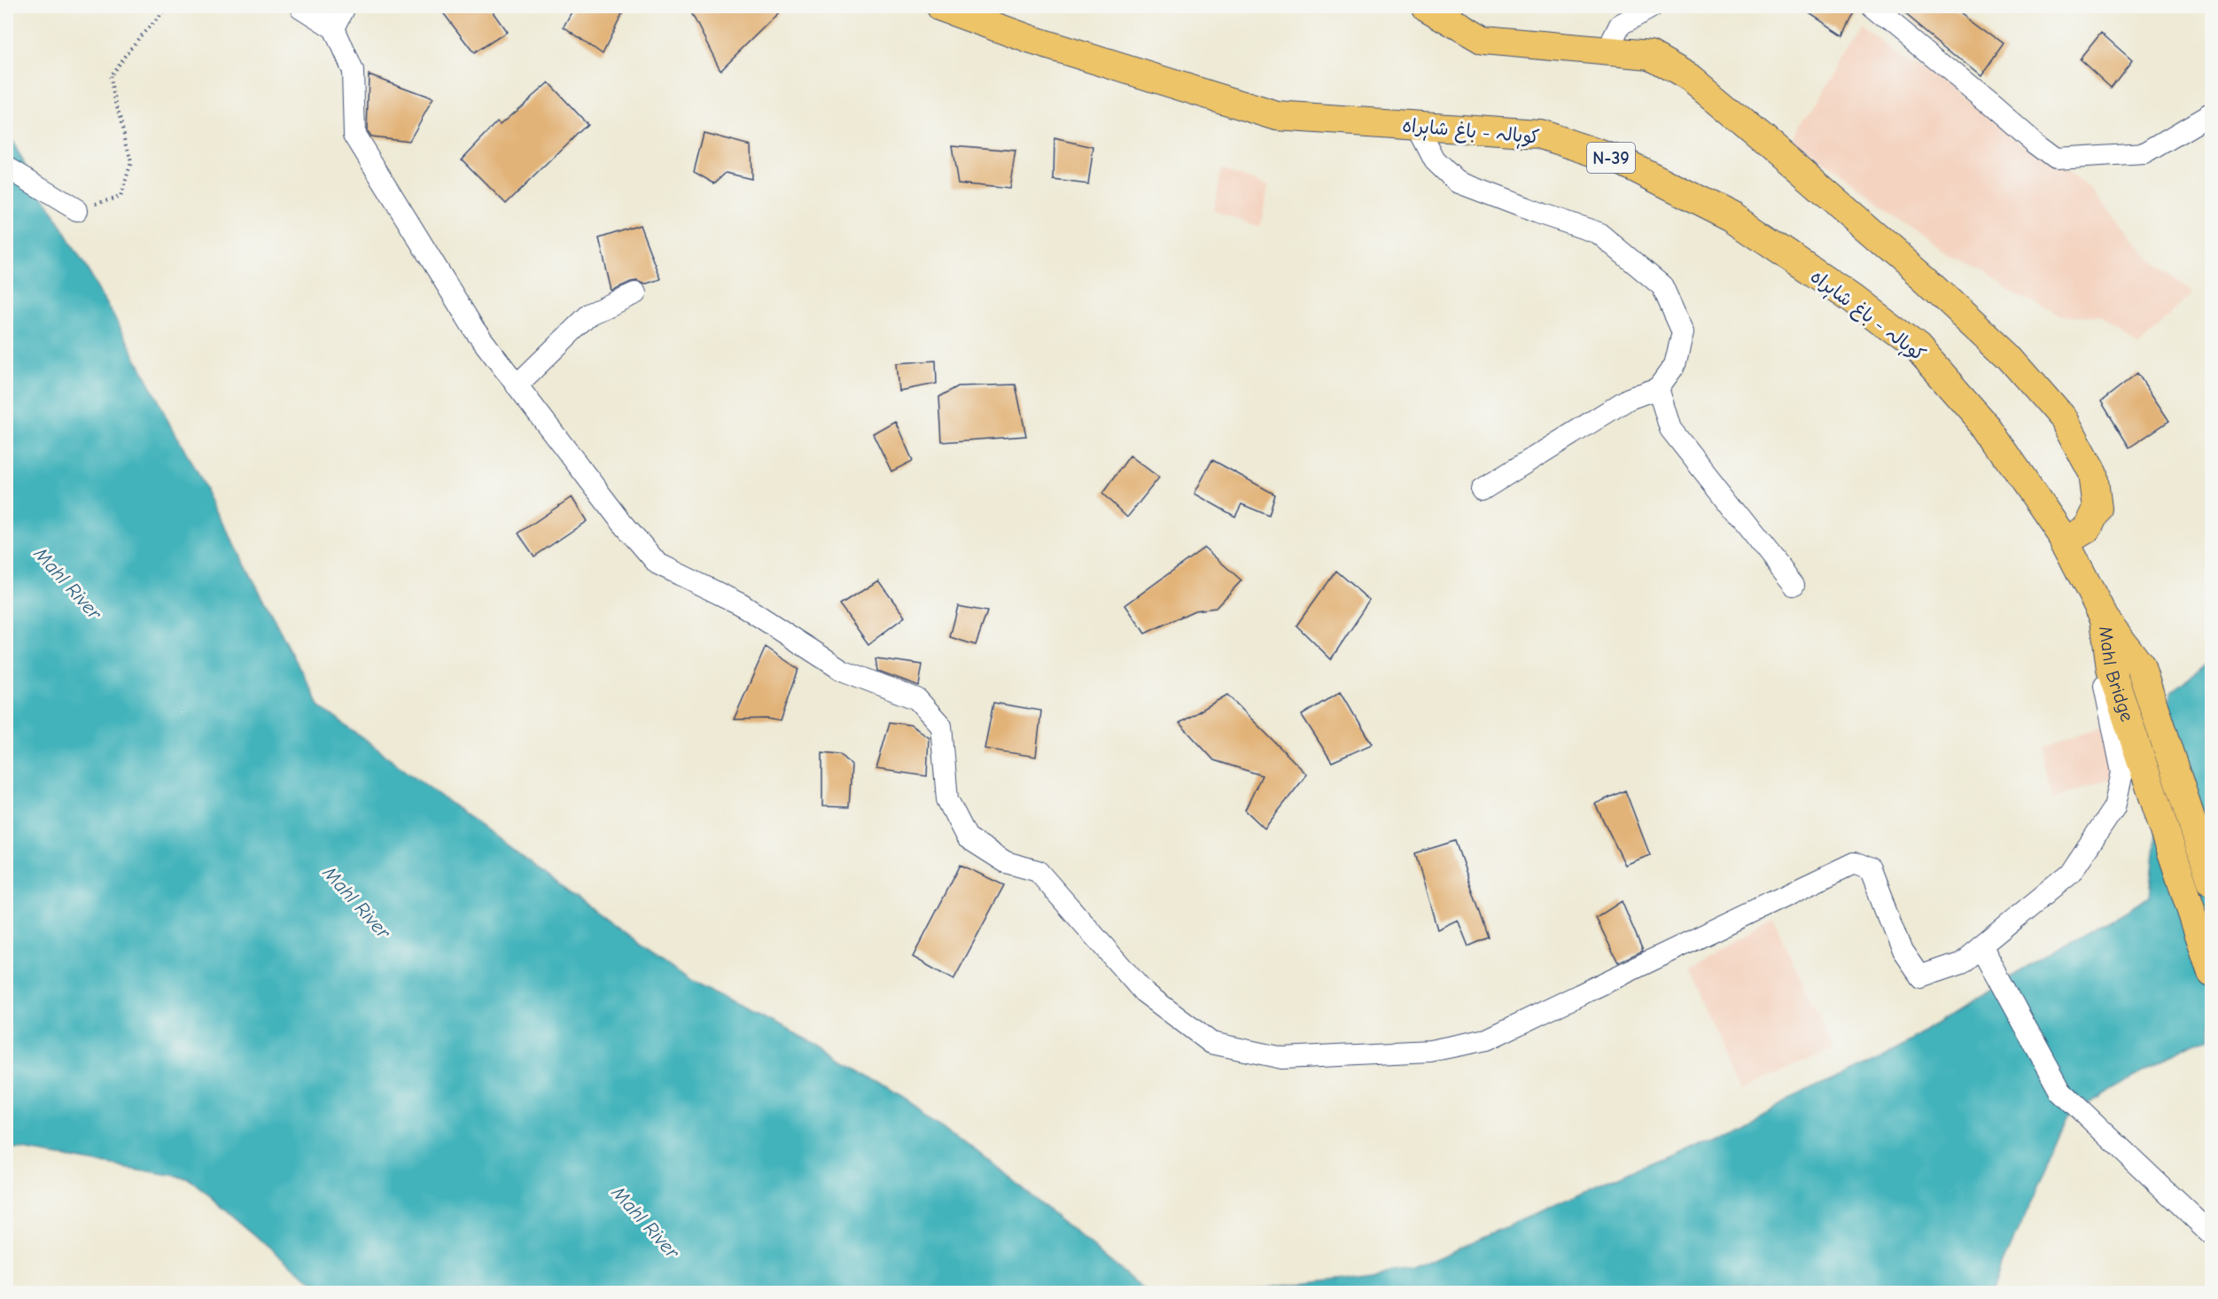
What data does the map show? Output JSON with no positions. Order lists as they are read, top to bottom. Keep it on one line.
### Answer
{"streets":{"main road":["کوہالہ - باغ شاہراہ","N-39","Mahl Bridge"]},"crossings":[["کوہالہ - باغ شاہراہ","Mahl Bridge"]],"water":["Mahl River"]}
